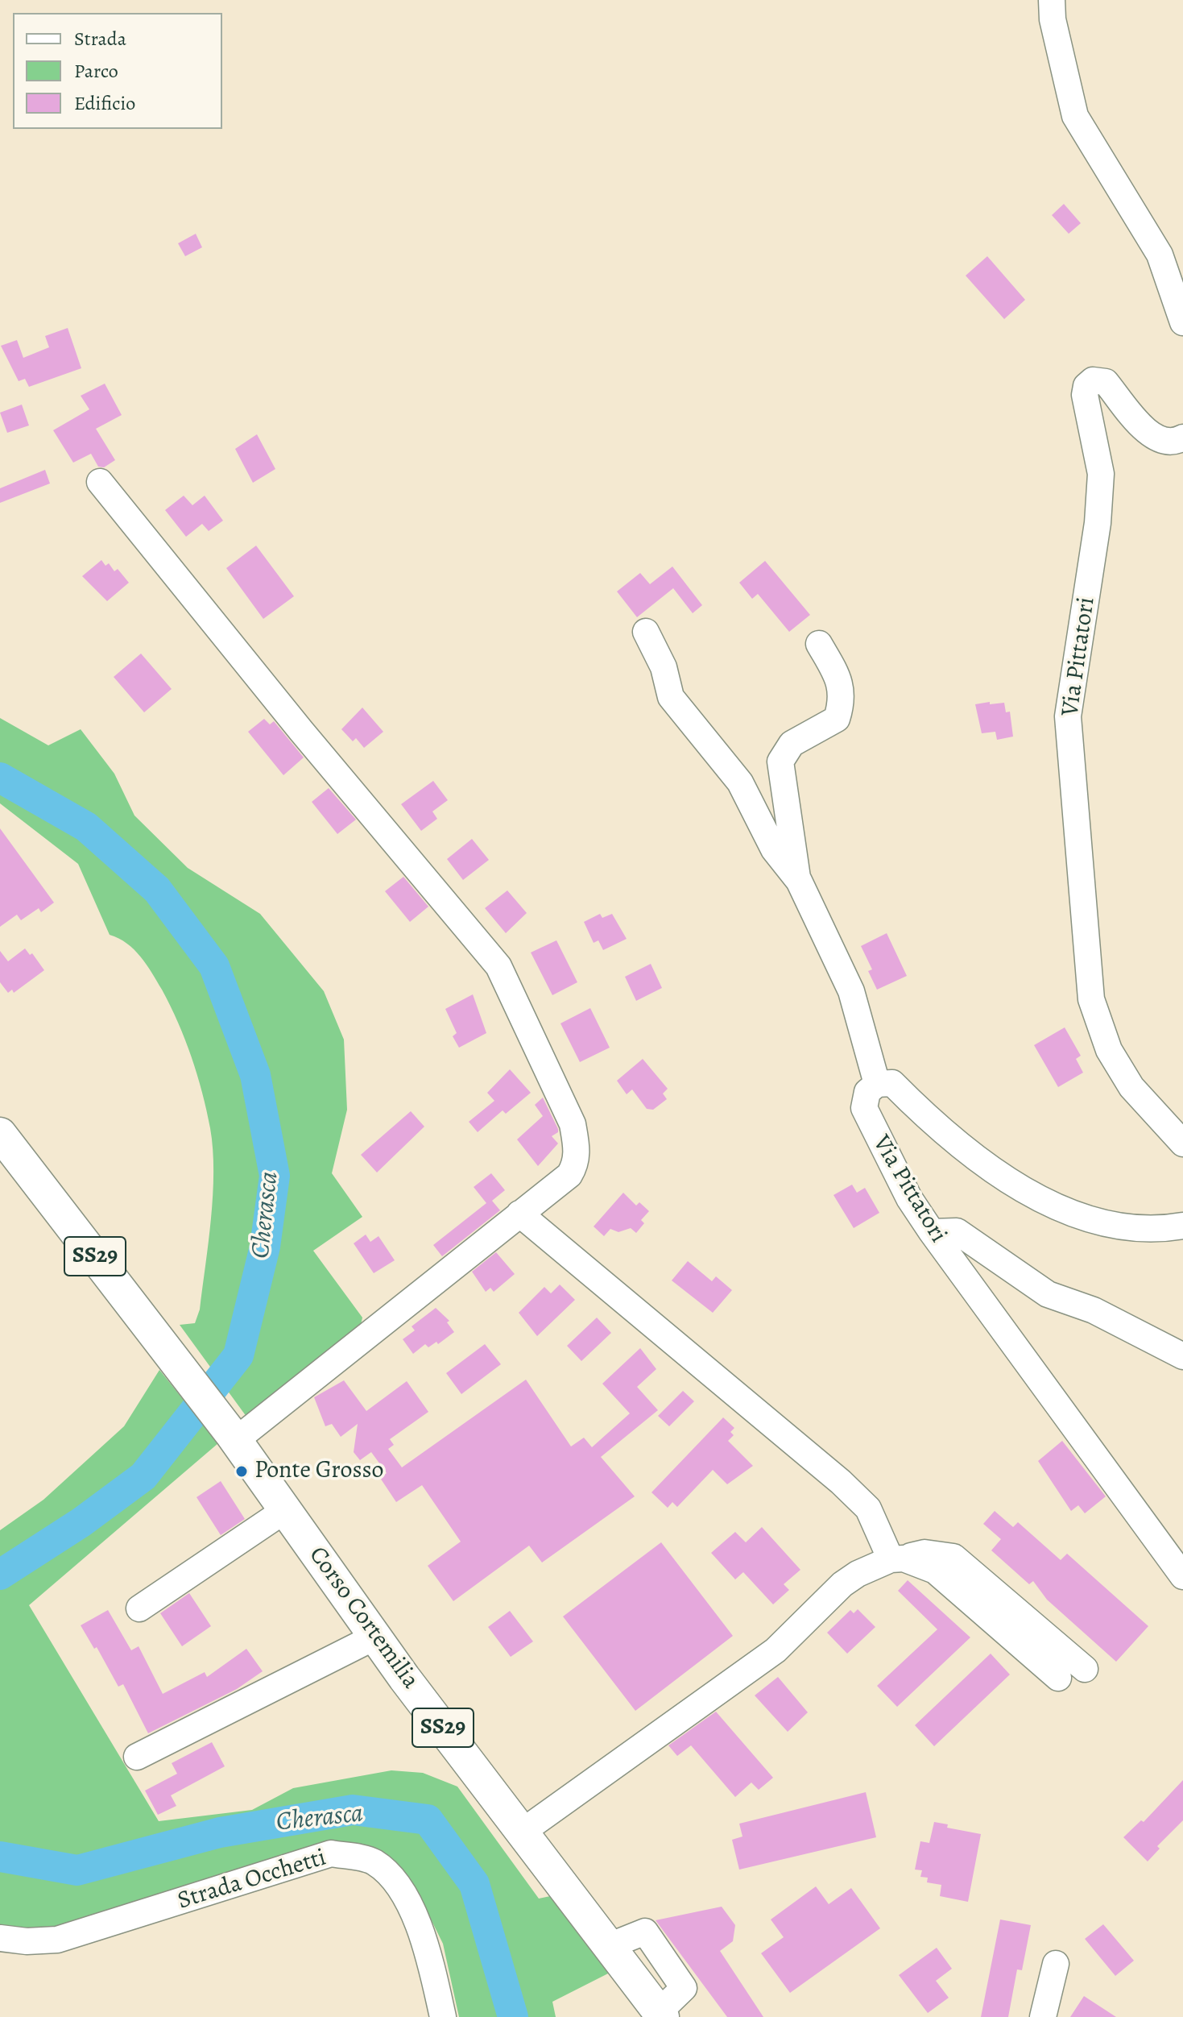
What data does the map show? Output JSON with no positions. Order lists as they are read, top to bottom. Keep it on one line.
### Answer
{"streets":{"main road":["SS29","Corso Cortemilia"],"street":["Via Pittatori","Strada Occhetti"]},"crossings":[["SS29","Corso Cortemilia"]],"water":["Cherasca"],"places":["Ponte Grosso"],"legend":["Strada","Parco","Edificio"]}
